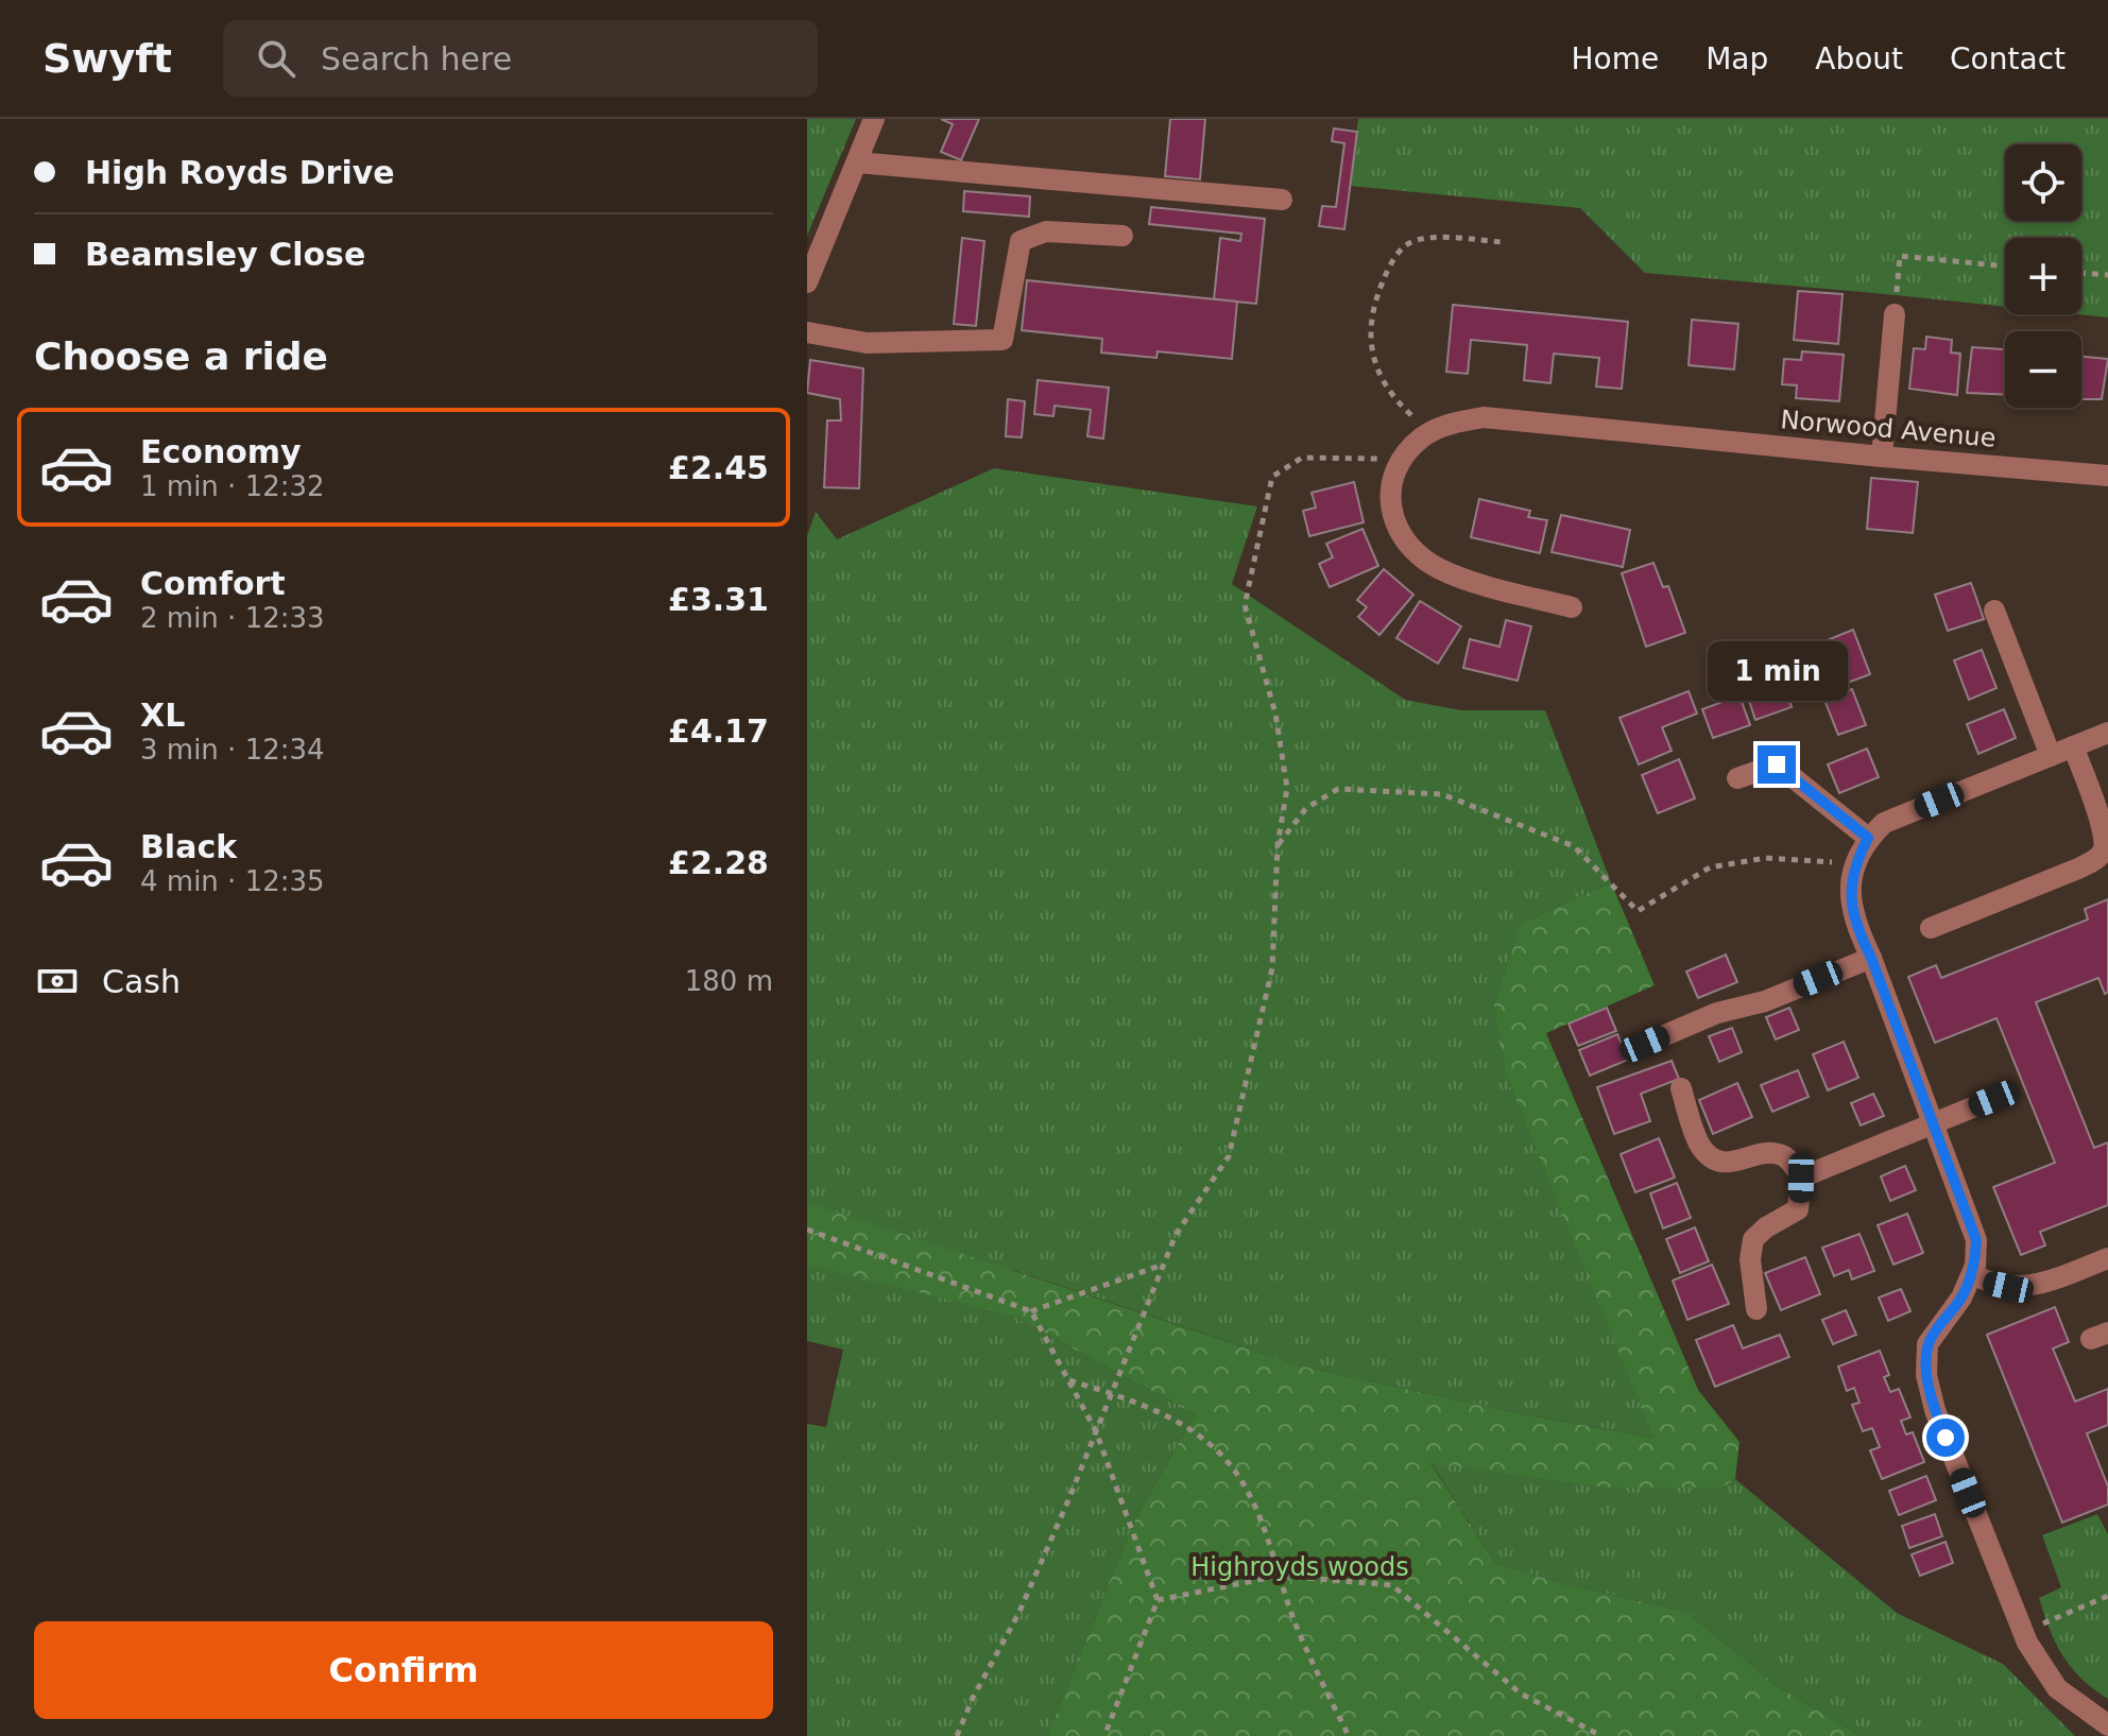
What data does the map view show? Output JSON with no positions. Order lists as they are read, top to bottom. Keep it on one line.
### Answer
{"streets":{"street":["Norwood Avenue"]},"parks":["Highroyds woods"],"page":{"header":"Swyft","search":"Search here","nav":["Home","Map","About","Contact"],"banner":["High Royds Drive","Beamsley Close"],"map_buttons":["+","−"],"heading":"Choose a ride","list":[{"name":"Economy","note":"1 min · 12:32","value":"£2.45"},{"name":"Comfort","note":"2 min · 12:33","value":"£3.31"},{"name":"XL","note":"3 min · 12:34","value":"£4.17"},{"name":"Black","note":"4 min · 12:35","value":"£2.28"}],"bubble":"1 min","pay":["Cash","180 m"],"buttons":"Confirm"}}
